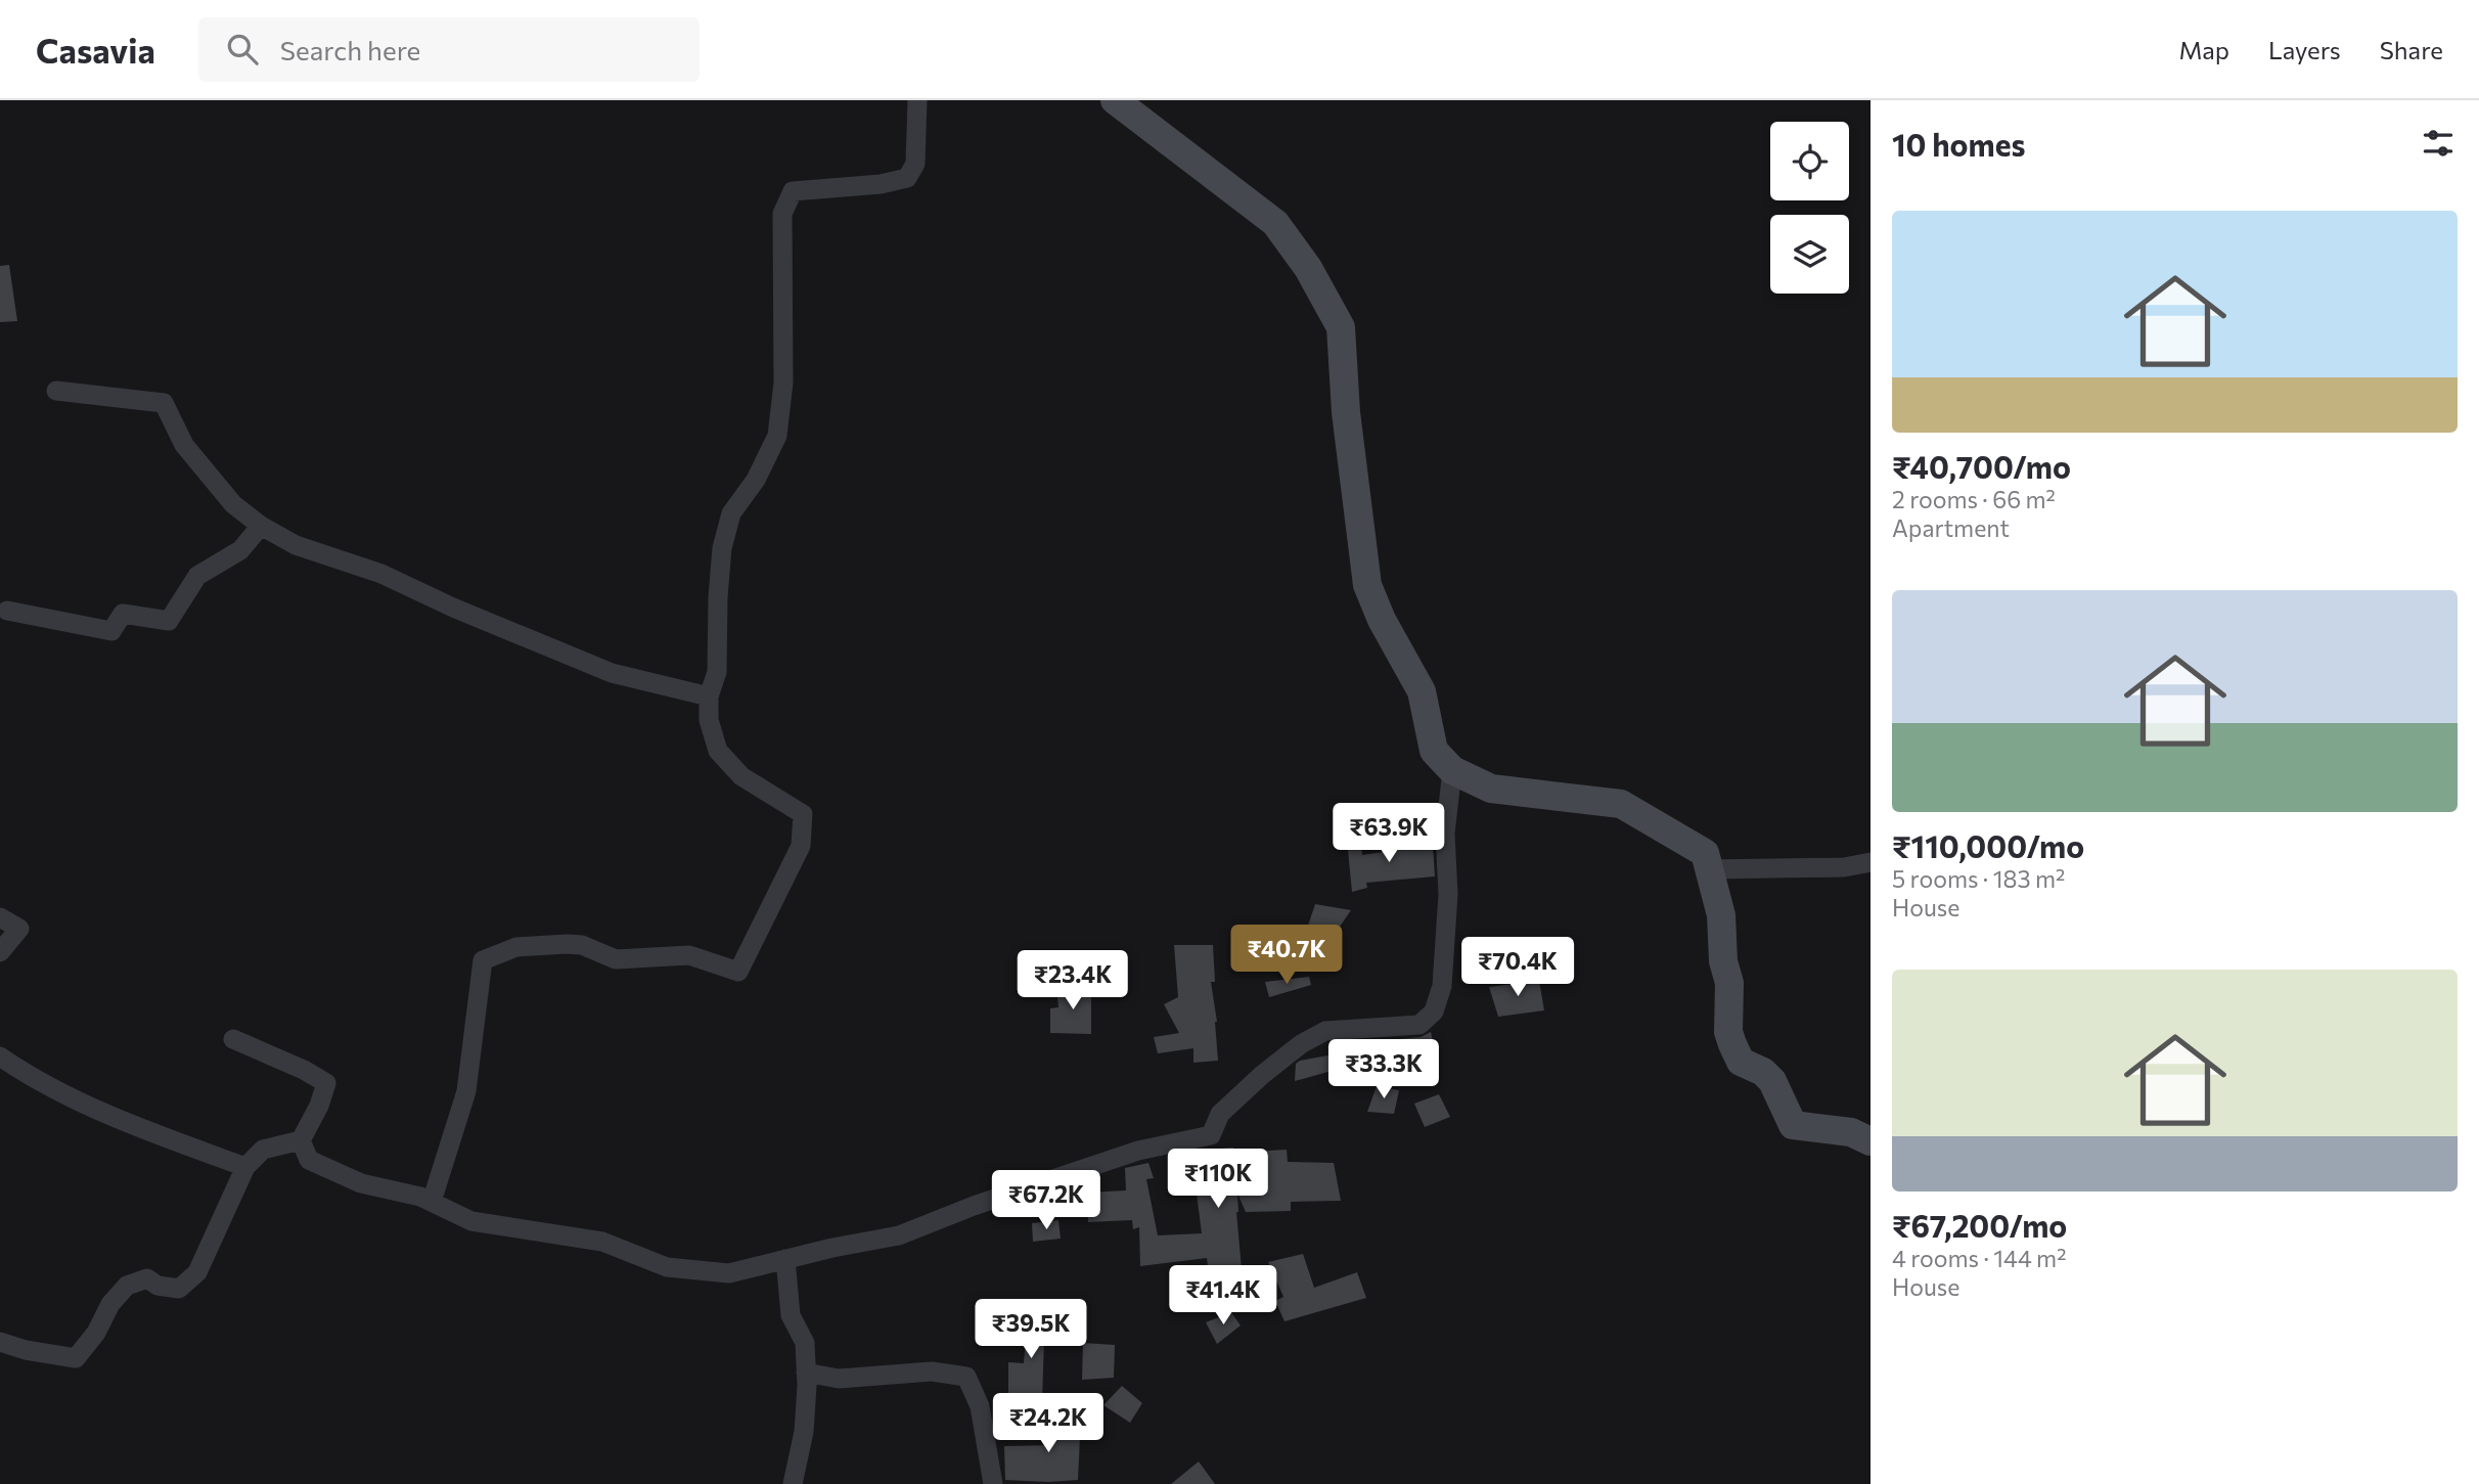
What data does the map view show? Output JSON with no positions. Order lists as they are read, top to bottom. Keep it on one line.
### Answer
{"page":{"header":"Casavia","search":"Search here","nav":["Map","Layers","Share"],"heading":"10 homes","list":[{"name":"₹40,700/mo","note":"2 rooms · 66 m² · Apartment"},{"name":"₹110,000/mo","note":"5 rooms · 183 m² · House"},{"name":"₹67,200/mo","note":"4 rooms · 144 m² · House"}],"price":["₹63.9K","₹40.7K","₹70.4K","₹23.4K","₹33.3K","₹110K","₹67.2K","₹41.4K","₹39.5K","₹24.2K"]}}
